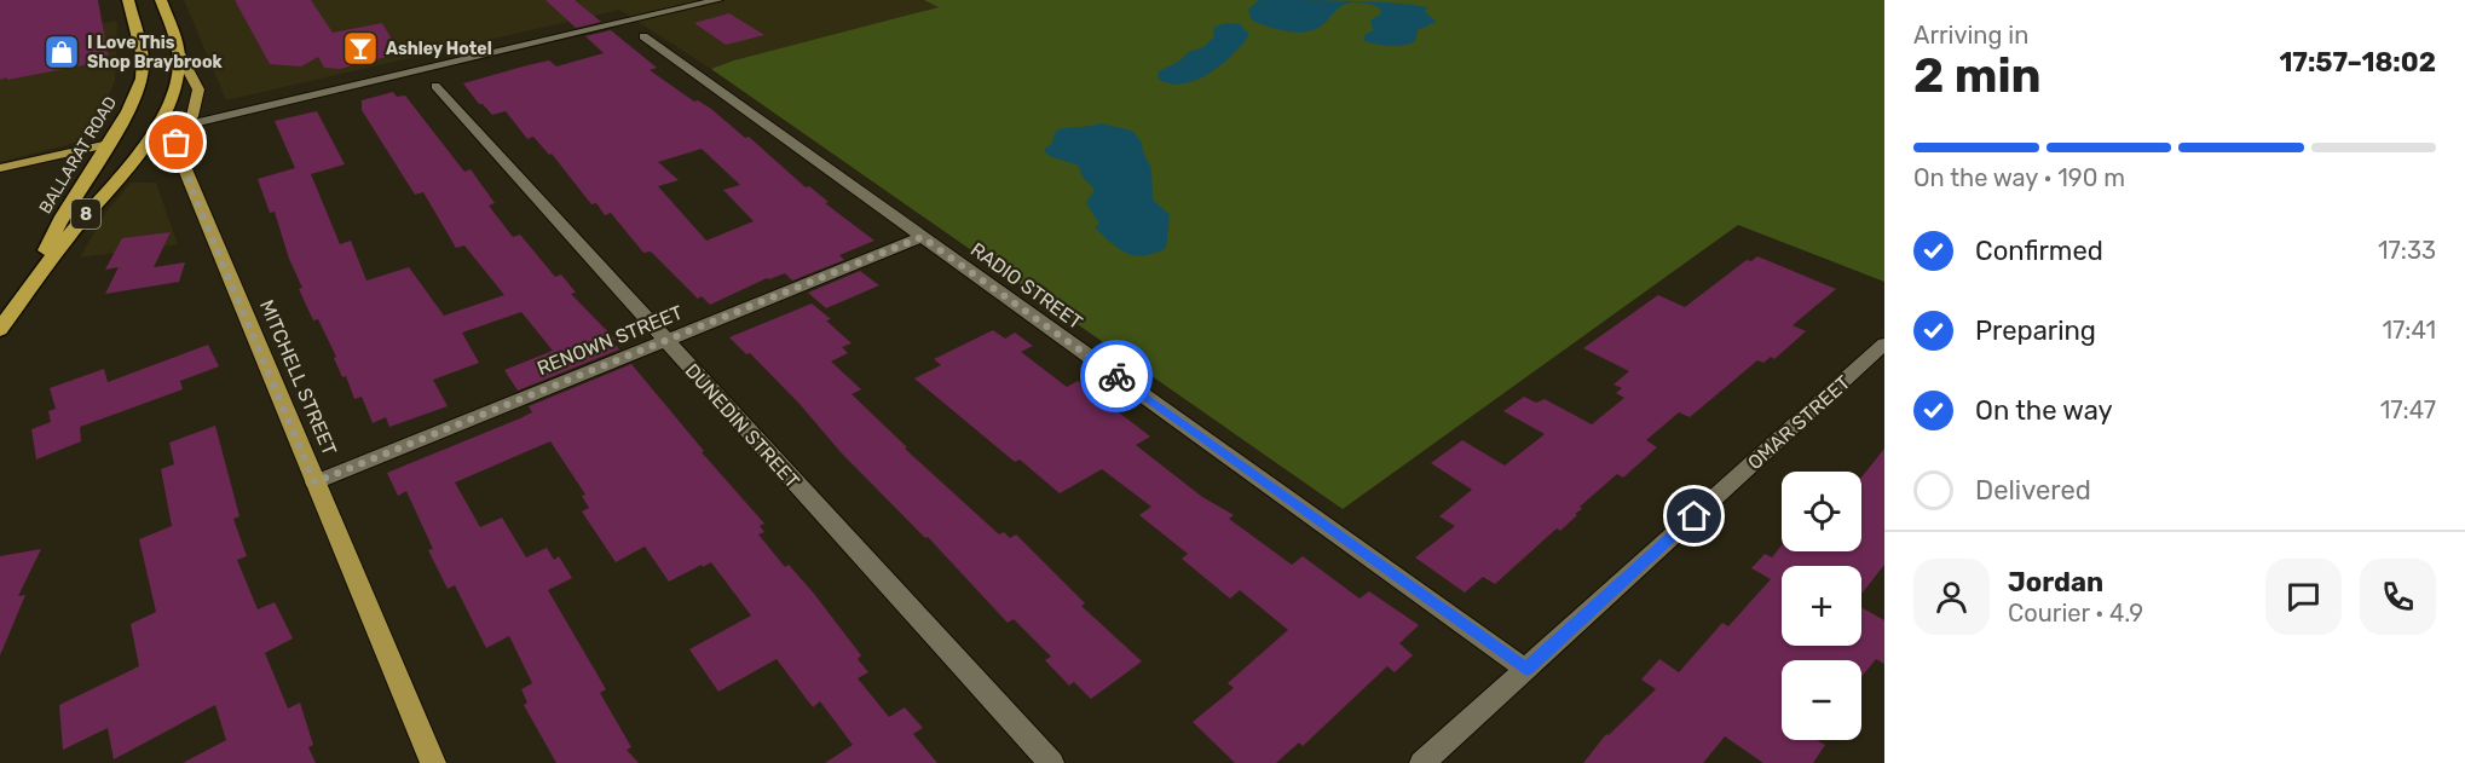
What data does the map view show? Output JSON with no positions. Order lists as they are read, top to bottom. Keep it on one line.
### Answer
{"streets":{"highway":["BALLARAT ROAD","8"],"main road":["MITCHELL STREET"],"street":["RADIO STREET","RENOWN STREET","OMAR STREET","DUNEDIN STREET"]},"crossings":[["RADIO STREET","RENOWN STREET"],["RADIO STREET","OMAR STREET"],["RENOWN STREET","MITCHELL STREET"],["RENOWN STREET","DUNEDIN STREET"]],"places":{"bar":["Ashley Hotel"],"shop":["I Love This Shop Braybrook"]},"page":{"heading":["2 min","Arriving in","17:57–18:02"],"panel":["Jordan","Courier · 4.9"],"bar":"On the way · 190 m","list":[["Confirmed","17:33"],["Preparing","17:41"],["On the way","17:47"],"Delivered"],"map_buttons":["+","−"]}}
